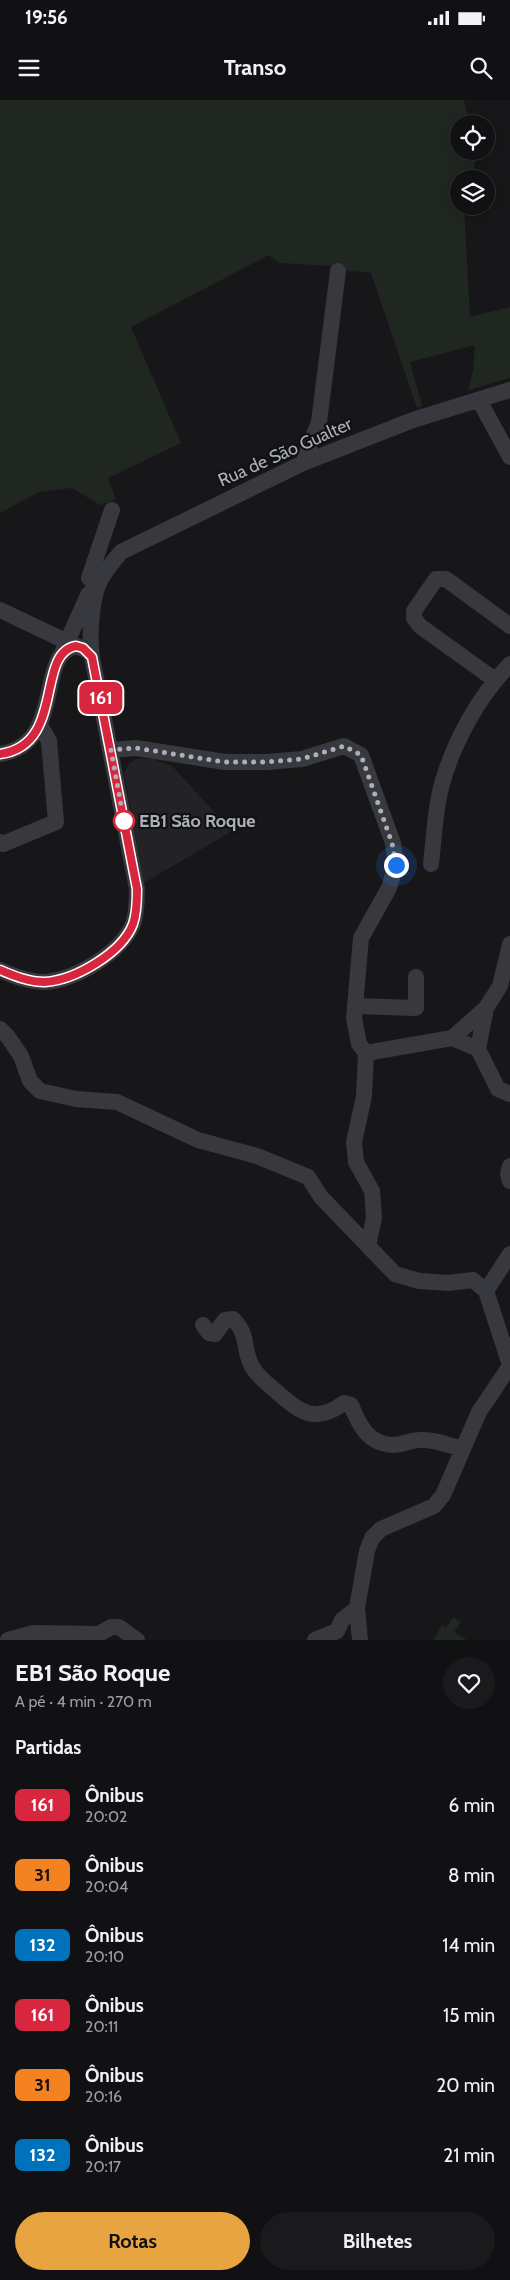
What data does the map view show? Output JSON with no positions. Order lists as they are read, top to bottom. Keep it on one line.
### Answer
{"streets":{"street":["Rua de São Gualter"]},"places":["EB1 São Roque"],"lines":["bus line 161"],"page":{"status":"19:56","header":"Transo","on_map":"161","heading":[["EB1 São Roque","A pé · 4 min · 270 m"],"Partidas"],"list":[{"mark":"161","name":"Ônibus","note":"20:02","value":"6 min"},{"mark":"31","name":"Ônibus","note":"20:04","value":"8 min"},{"mark":"132","name":"Ônibus","note":"20:10","value":"14 min"},{"mark":"161","name":"Ônibus","note":"20:11","value":"15 min"},{"mark":"31","name":"Ônibus","note":"20:16","value":"20 min"},{"mark":"132","name":"Ônibus","note":"20:17","value":"21 min"}],"buttons":["Rotas","Bilhetes"]}}
